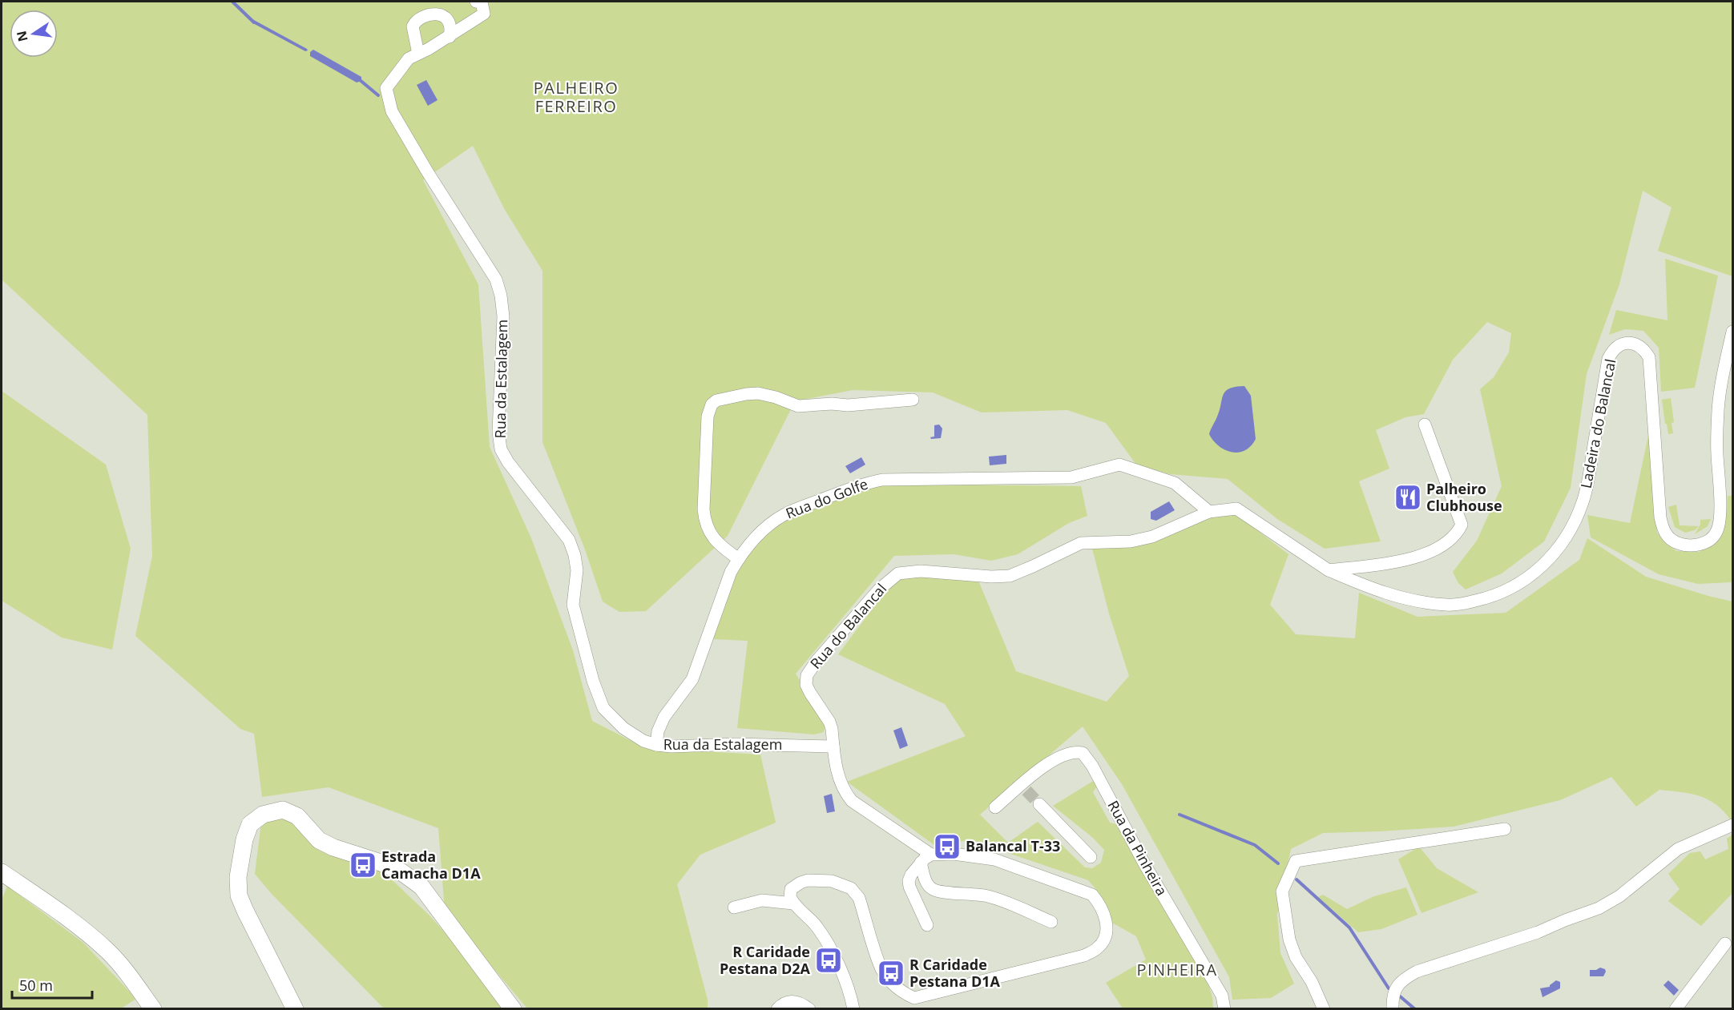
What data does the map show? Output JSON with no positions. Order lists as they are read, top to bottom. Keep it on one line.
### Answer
{"streets":{"street":["Rua da Estalagem","Ladeira do Balancal","Rua do Golfe","Rua do Balancal","Rua da Pinheira"]},"crossings":[["Rua da Estalagem","Rua do Golfe"],["Rua da Estalagem","Rua do Balancal"],["Ladeira do Balancal","Rua do Balancal"],["Rua do Golfe","Rua do Balancal"]],"districts":["PALHEIRO FERREIRO","PINHEIRA"],"places":{"restaurant":["Palheiro Clubhouse"],"bus stop":["Balancal T-33","Estrada Camacha D1A","R Caridade Pestana D2A","R Caridade Pestana D1A"]},"scale_bar":"50 m","north":"left"}
